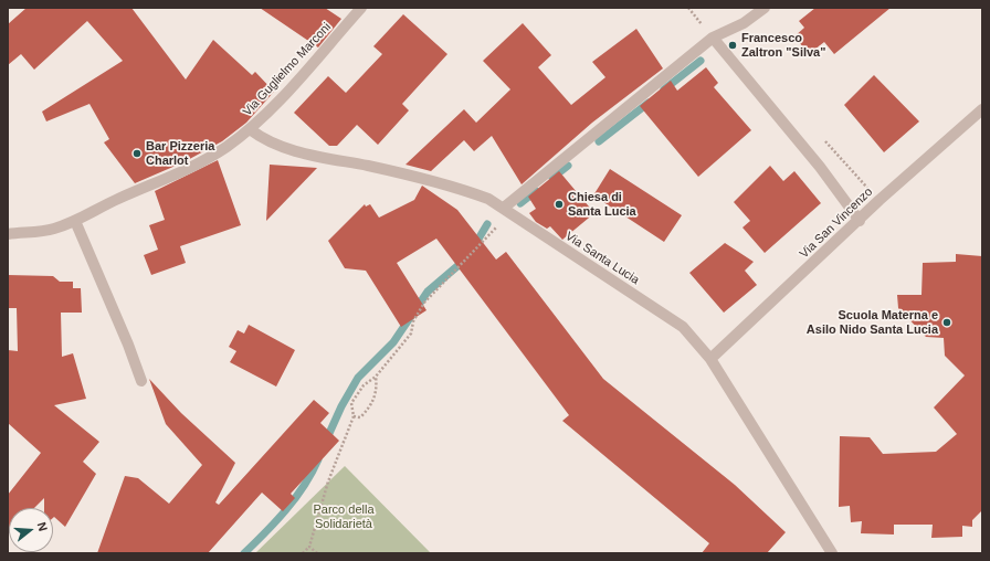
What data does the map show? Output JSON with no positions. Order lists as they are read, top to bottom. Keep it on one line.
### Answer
{"streets":{"street":["Via Guglielmo Marconi","Via San Vincenzo","Via Santa Lucia"]},"crossings":[["Via Guglielmo Marconi","Via Santa Lucia"],["Via San Vincenzo","Via Santa Lucia"]],"parks":["Parco della Solidarietà"],"places":["Francesco Zaltron \"Silva\"","Bar Pizzeria Charlot","Chiesa di Santa Lucia","Scuola Materna e Asilo Nido Santa Lucia"],"north":"right"}
